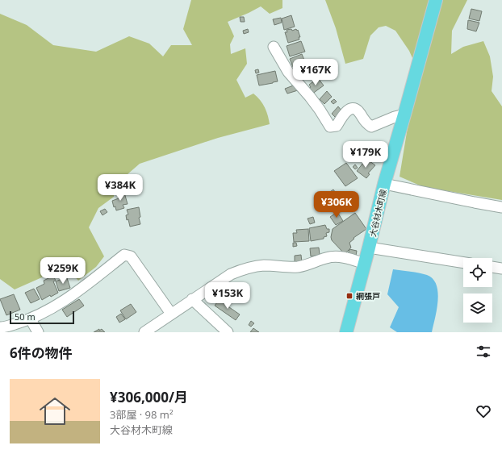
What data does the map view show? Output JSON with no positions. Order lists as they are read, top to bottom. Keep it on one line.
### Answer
{"streets":{"main road":["大谷材木町線"]},"places":{"transit":["網張戸"]},"scale_bar":"50 m","page":{"price":["¥167K","¥179K","¥384K","¥306K","¥259K","¥153K"],"scale":"50 m","heading":"6件の物件","list":[{"name":"¥306,000/月","note":"3部屋 · 98 m² · 大谷材木町線"}]}}
